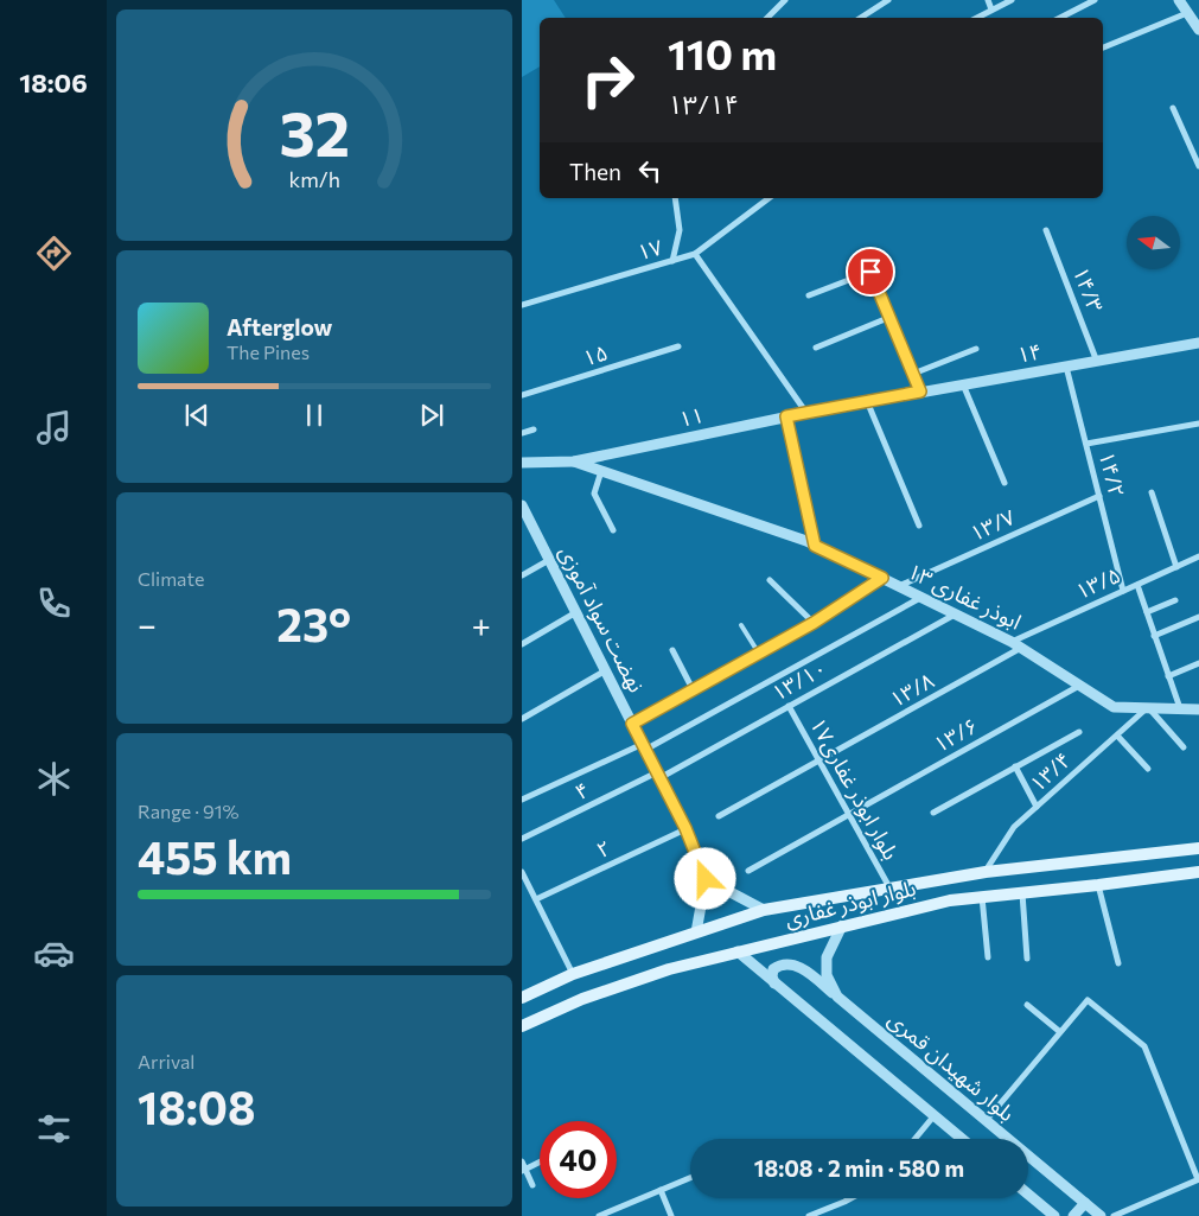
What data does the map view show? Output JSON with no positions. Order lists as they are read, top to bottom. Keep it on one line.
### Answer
{"streets":{"main road":["بلوار ابوذر غفاری"],"street":["۱۷","۱۴/۳","۱۴","۱۵","۱۱","۱۴/۲","۱۳/۷","۱۳/۵","۱۳ ابوذر غفاری","نهضت سواد آموزی","۱۳/۱۰","۱۳/۸","۱۳/۶","۱۳/۴","بلوار ابوذر غفاری۱۷","۴","۲","بلوار شهیدان قمری"]},"crossings":[["۱۴/۳","۱۴"],["۱۴","۱۱"],["۱۴","۱۴/۲"],["۱۱","۱۳ ابوذر غفاری"],["۱۴/۲","۱۳/۷"],["۱۴/۲","۱۳/۵"],["۱۳/۷","۱۳ ابوذر غفاری"],["۱۳/۵","۱۳ ابوذر غفاری"],["۱۳ ابوذر غفاری","۱۳/۱۰"],["۱۳ ابوذر غفاری","۱۳/۸"],["۱۳ ابوذر غفاری","۱۳/۶"],["۱۳ ابوذر غفاری","۱۳/۴"],["نهضت سواد آموزی","۱۳/۱۰"],["نهضت سواد آموزی","۴"],["نهضت سواد آموزی","۲"],["۱۳/۱۰","بلوار ابوذر غفاری۱۷"],["۱۳/۱۰","۴"],["۱۳/۸","بلوار ابوذر غفاری۱۷"],["۱۳/۶","بلوار ابوذر غفاری۱۷"],["۱۳/۴","بلوار ابوذر غفاری"],["بلوار ابوذر غفاری۱۷","بلوار ابوذر غفاری"],["بلوار ابوذر غفاری","بلوار شهیدان قمری"]],"north":"left","page":{"tabs":"18:06","turn":["110 m","۱۳/۱۴"],"then":"Then","song":["Afterglow","The Pines"],"tile":["Climate",["Range · 91%","455 km"],["Arrival","18:08"]],"heat":["−","23°","+"],"limit":"40","trip":"18:08 · 2 min · 580 m","gauge":["32","km/h"]}}
